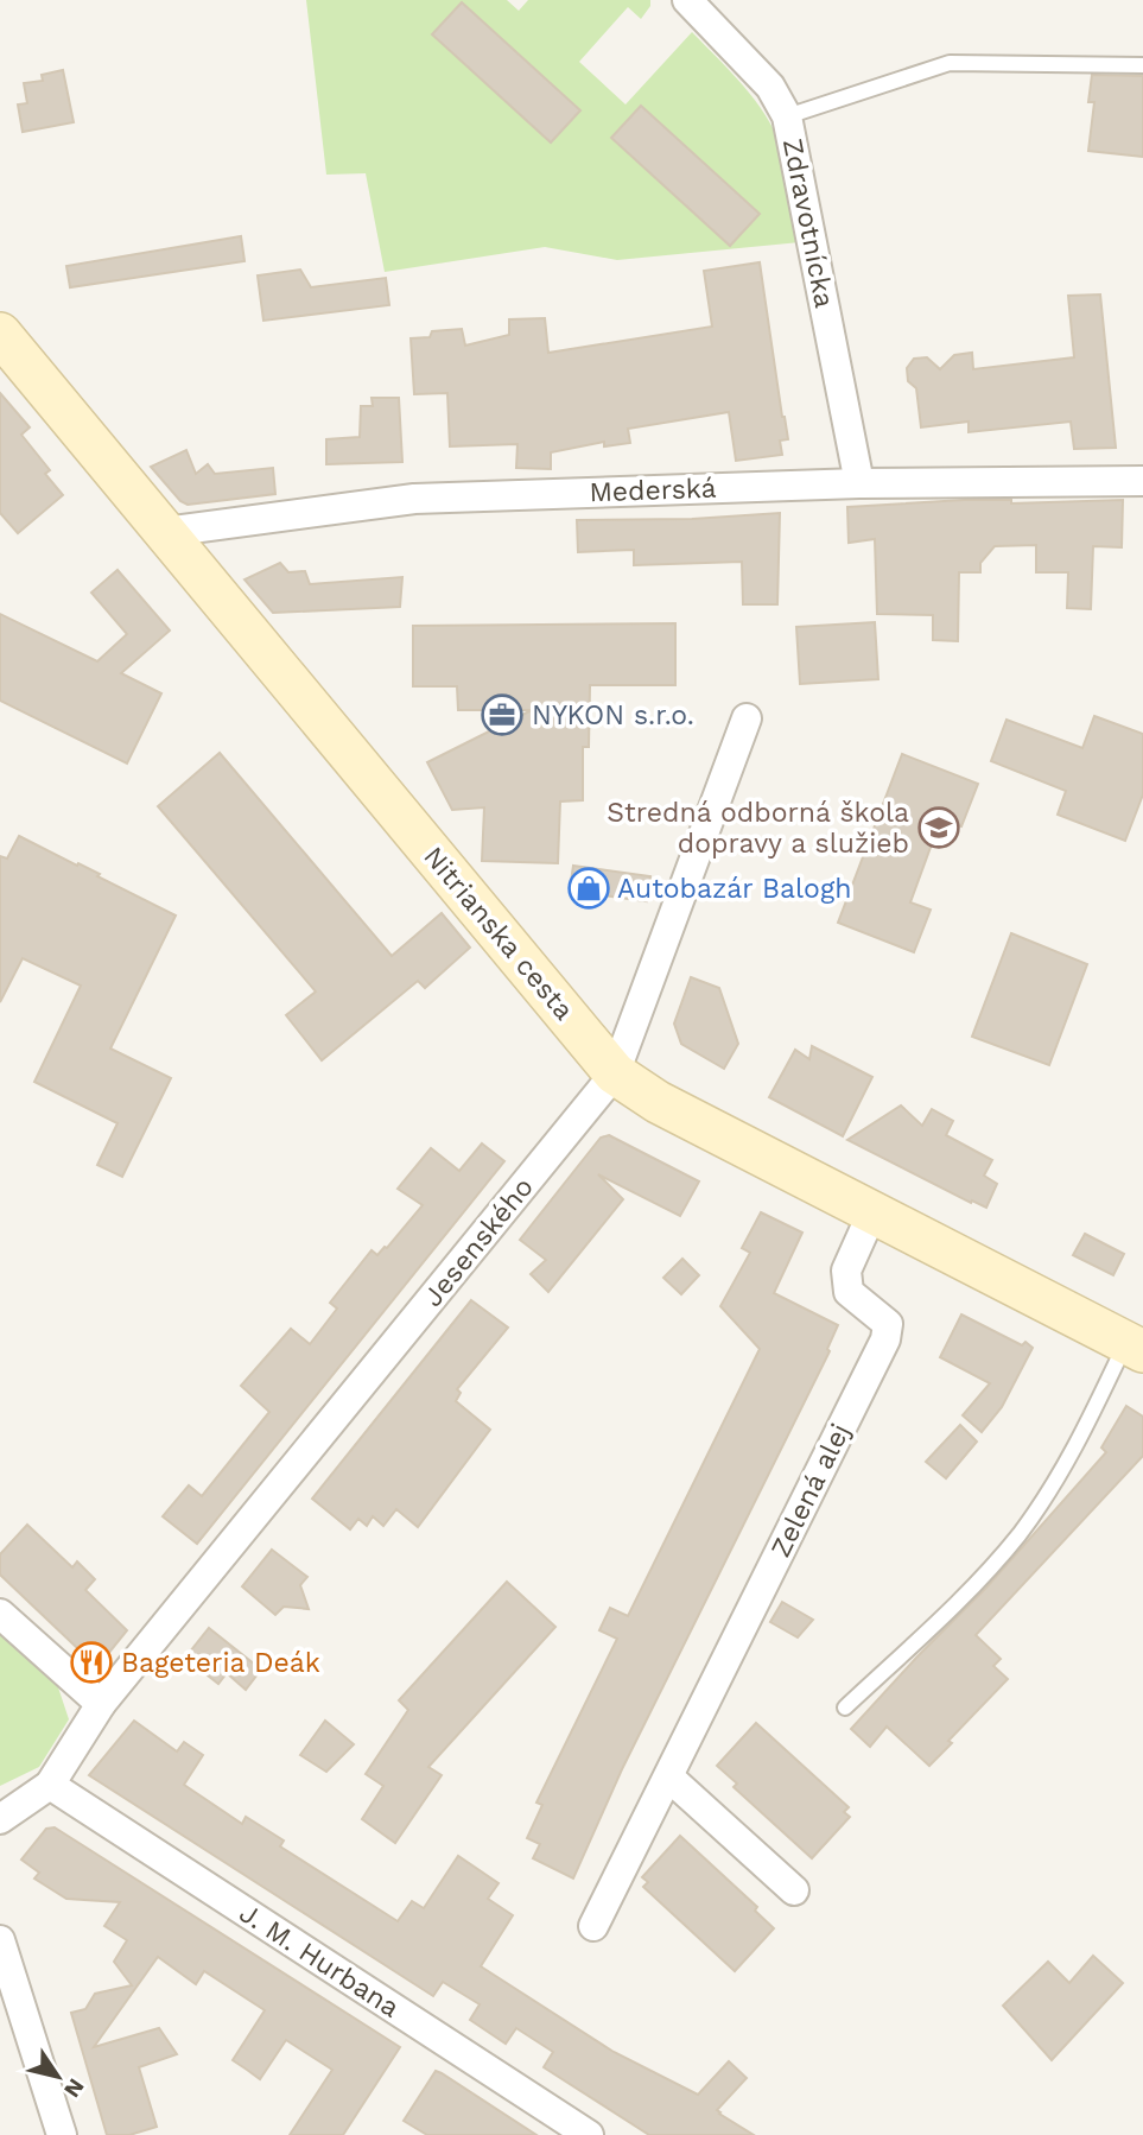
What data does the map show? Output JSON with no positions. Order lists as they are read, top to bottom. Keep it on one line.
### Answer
{"streets":{"main road":["Nitrianska cesta"],"street":["Zdravotnícka","Mederská","Jesenského","Zelená alej","J. M. Hurbana"]},"crossings":[["Zdravotnícka","Mederská"],["Mederská","Nitrianska cesta"],["Nitrianska cesta","Jesenského"],["Nitrianska cesta","Zelená alej"],["Jesenského","J. M. Hurbana"]],"places":{"office":["NYKON s.r.o."],"school or university":["Stredná odborná škola dopravy a služieb"],"shop":["Autobazár Balogh"],"restaurant":["Bageteria Deák"]},"north":"bottom right"}
